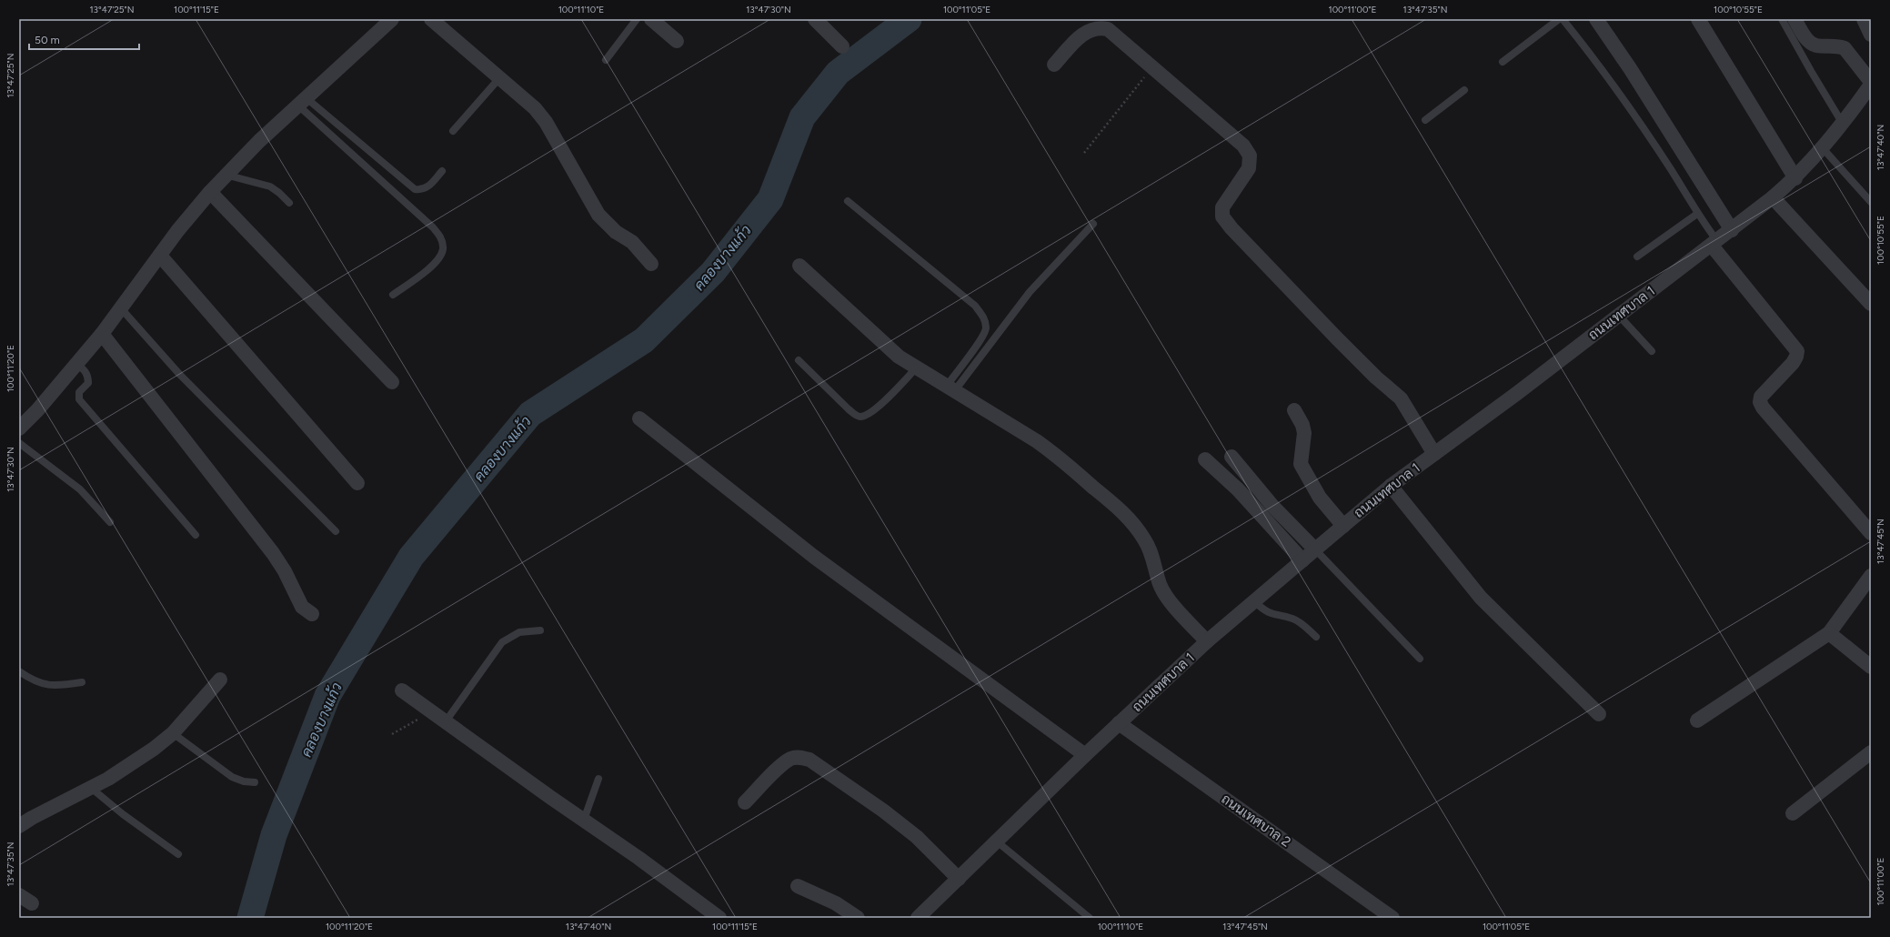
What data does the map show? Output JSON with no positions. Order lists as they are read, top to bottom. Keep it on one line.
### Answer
{"streets":{"street":["ถนนเทศบาล 1","ถนนเทศบาล 2"]},"crossings":[["ถนนเทศบาล 1","ถนนเทศบาล 2"]],"water":["คลองบางแก้ว"],"scale_bar":"50 m","coordinates":["13°47'25\"N","100°11'15\"E","100°11'10\"E","13°47'30\"N","100°11'05\"E","100°11'00\"E","13°47'35\"N","100°10'55\"E","13°47'40\"N","100°11'20\"E","13°47'45\"N"]}
